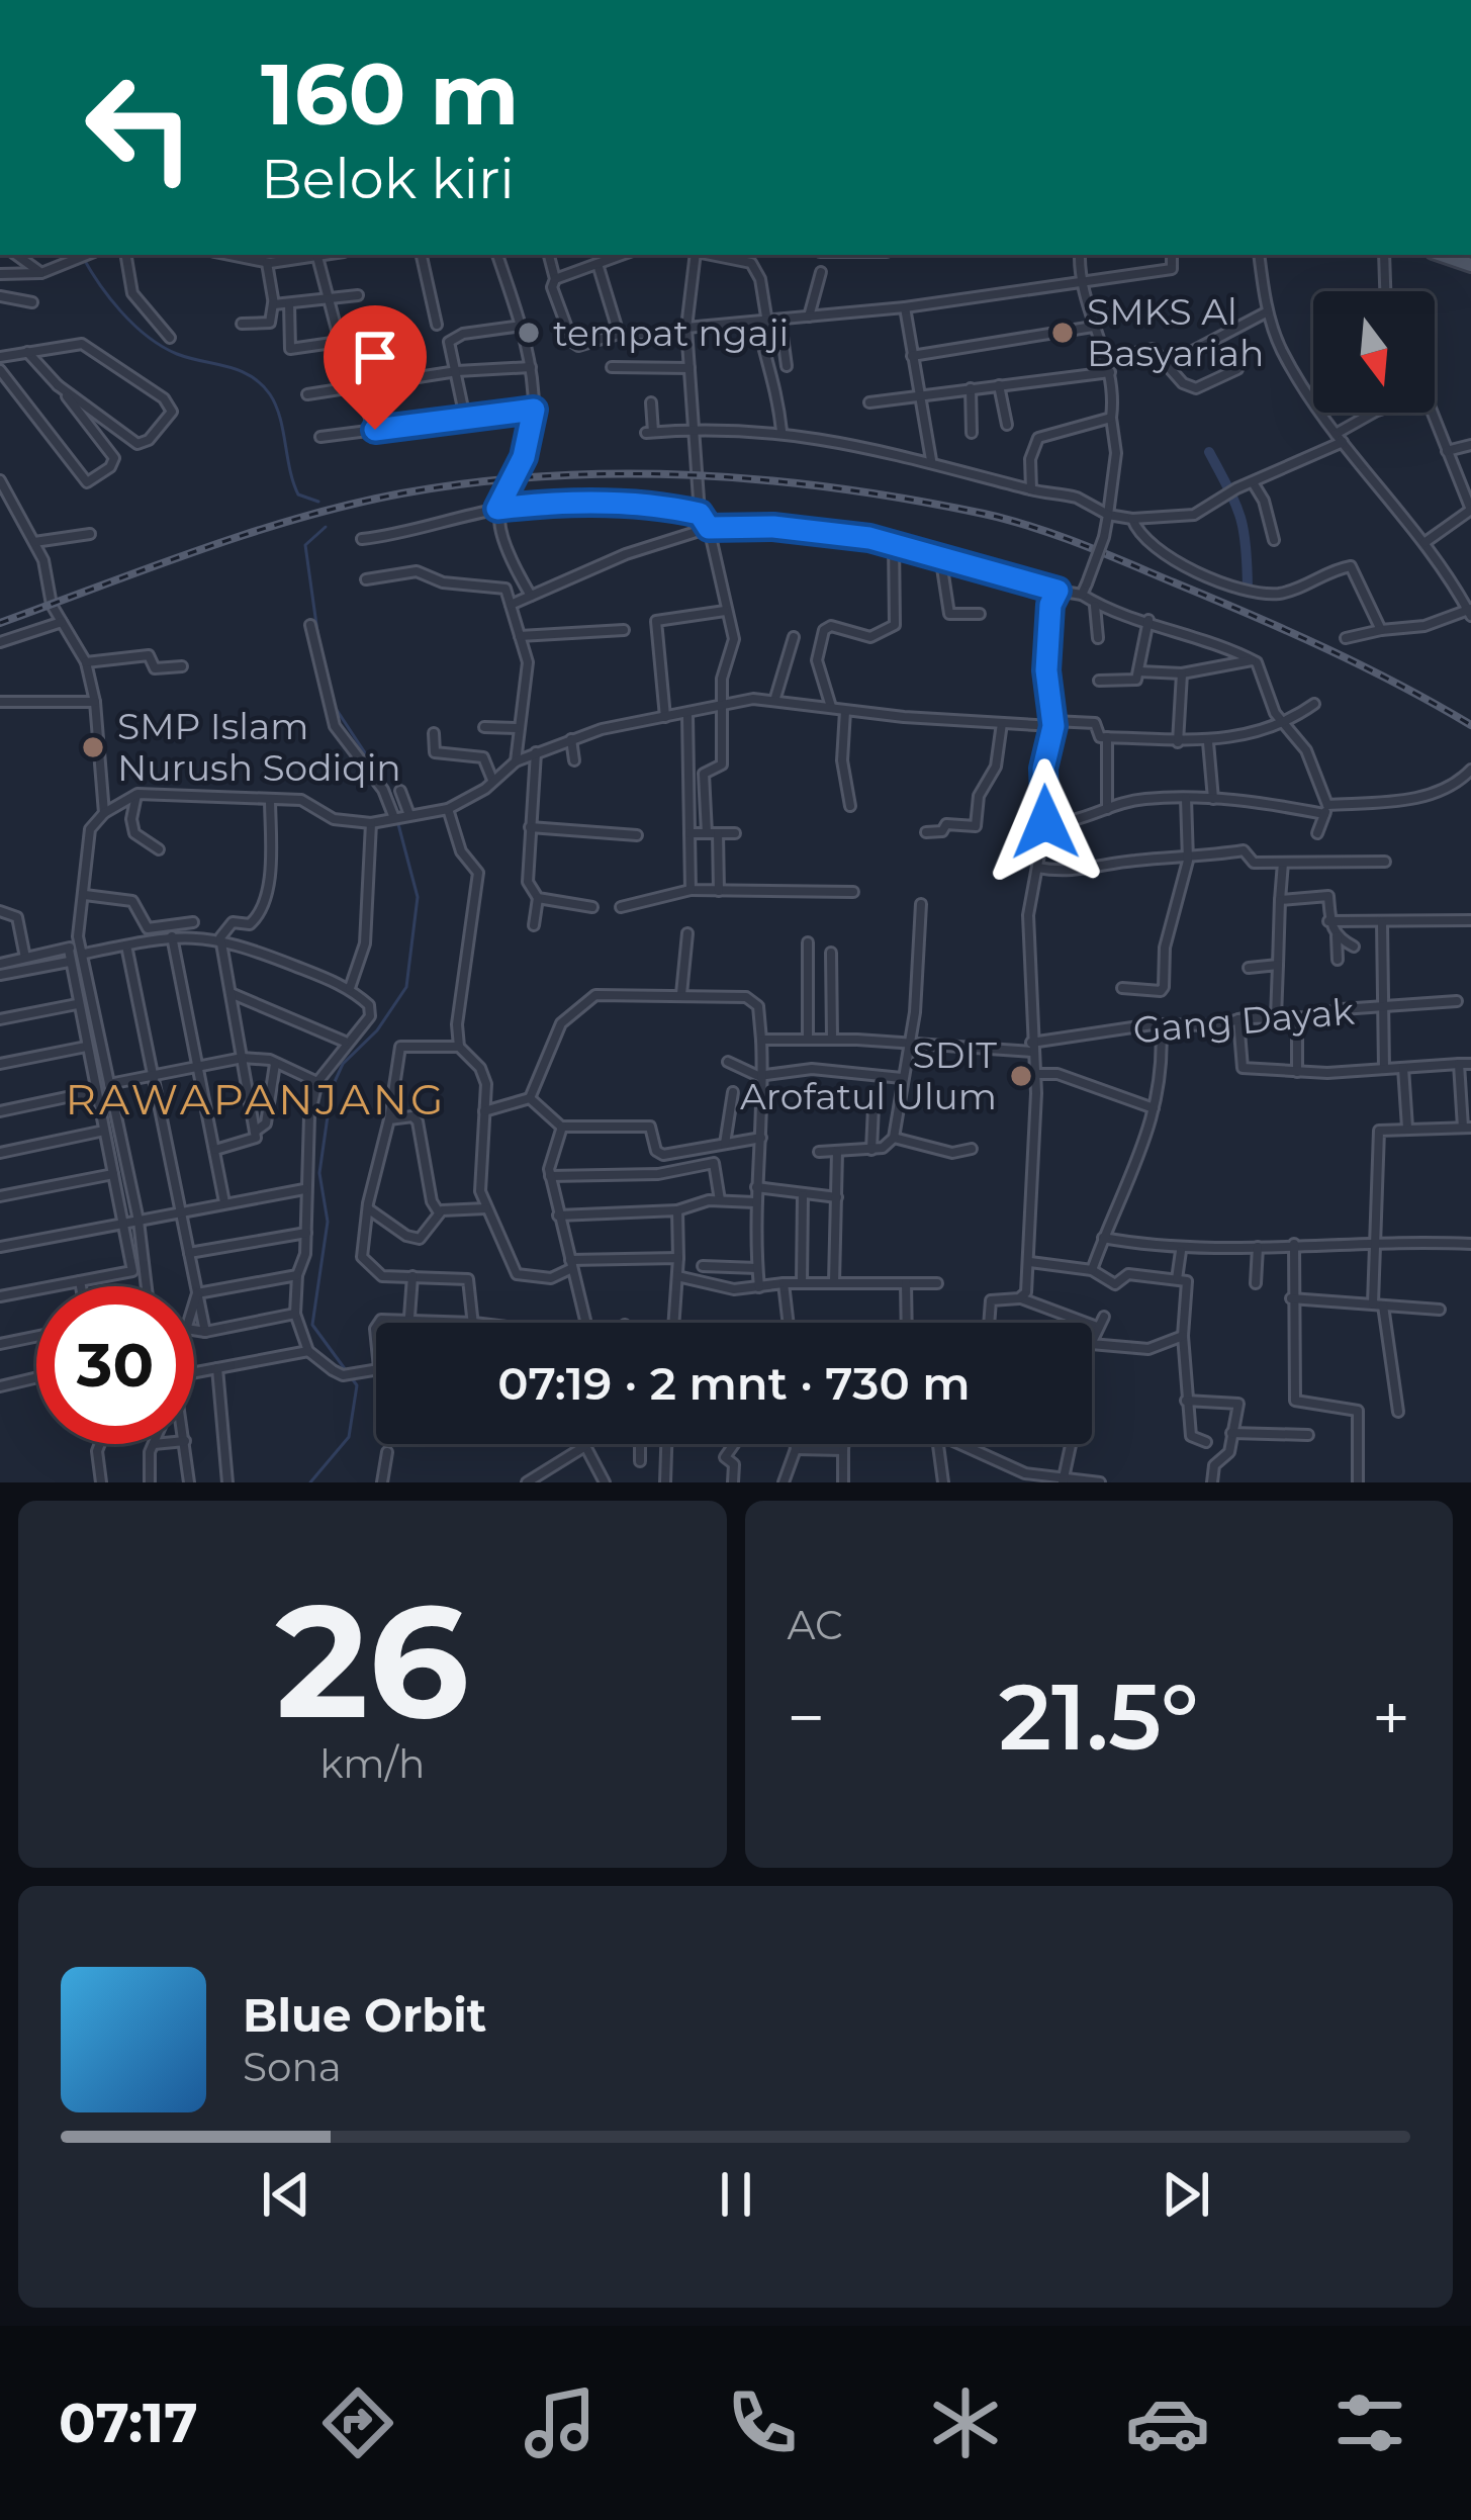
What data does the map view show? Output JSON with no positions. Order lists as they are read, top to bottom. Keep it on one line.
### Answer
{"streets":{"street":["Gang Dayak"]},"districts":["RAWAPANJANG"],"places":["tempat ngaji","SMKS Al Basyariah","SMP Islam Nurush Sodiqin","SDIT Arofatul Ulum"],"north":"bottom","page":{"turn":["160 m","Belok kiri"],"limit":"30","trip":"07:19 · 2 mnt · 730 m","tile":[["26","km/h"],"AC"],"heat":["−","21.5°","+"],"song":["Blue Orbit","Sona"],"tabs":"07:17"}}
